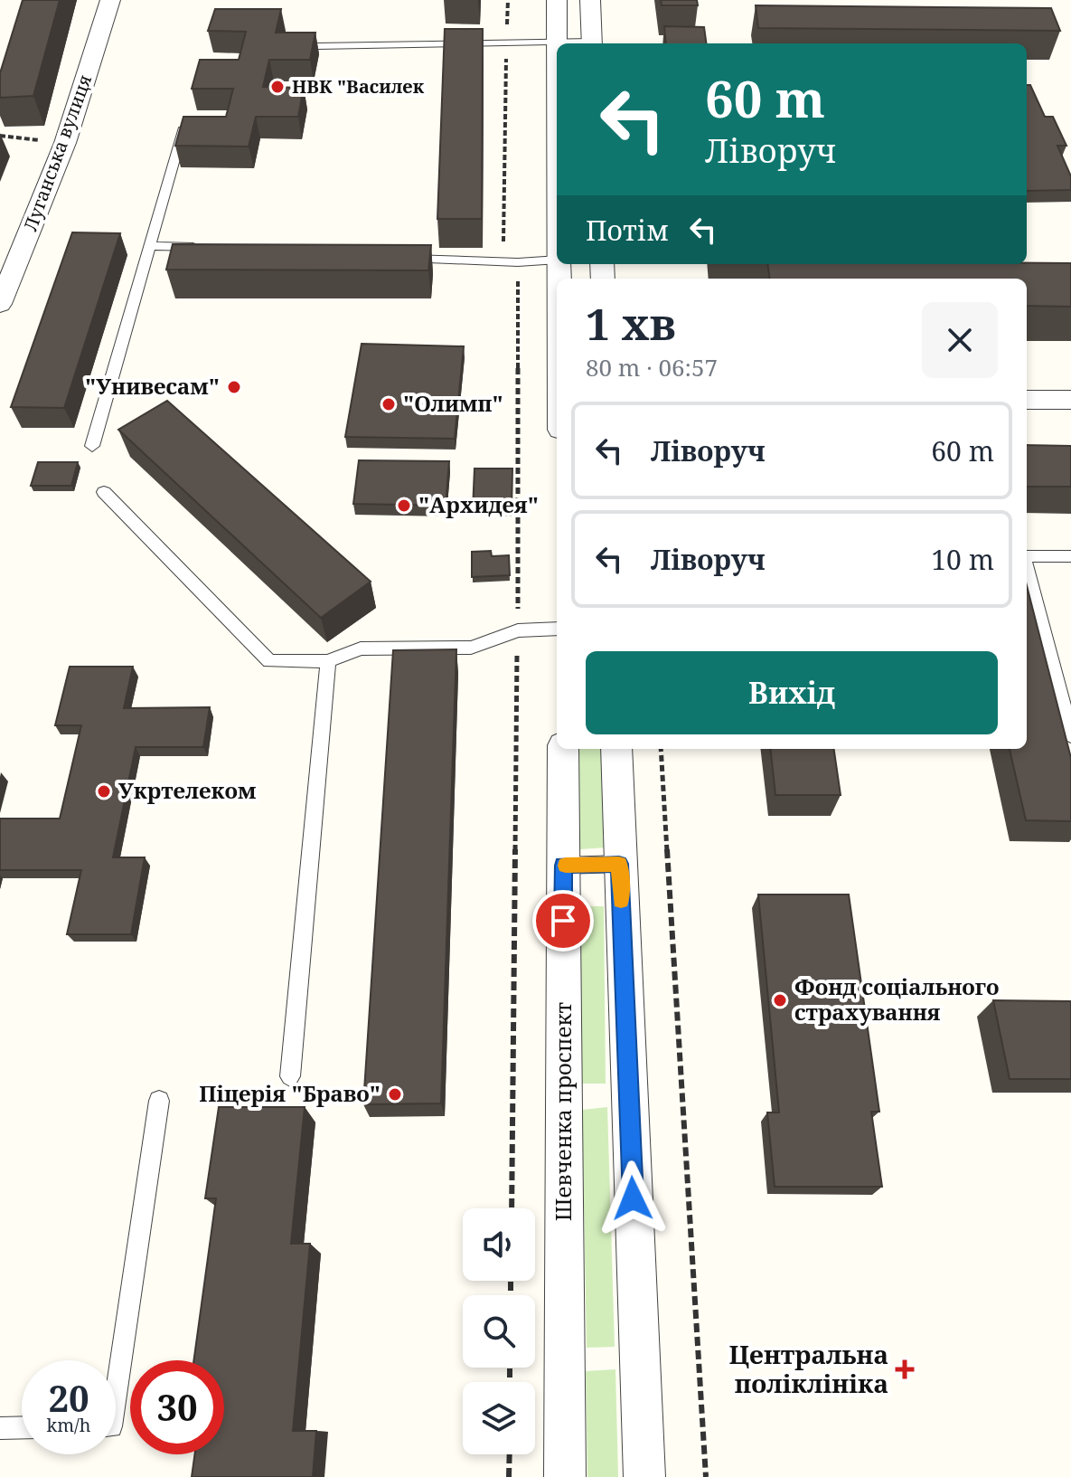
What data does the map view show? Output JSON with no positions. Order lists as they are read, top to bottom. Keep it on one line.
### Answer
{"streets":{"street":["Луганська вулиця","Шевченка проспект"]},"places":{"other":["НВК \"Василек","\"Унивесам\"","\"Олимп\"","\"Архидея\"","Укртелеком","Фонд соціального страхування","Піцерія \"Браво\""],"health":["Центральна поліклініка"]},"page":{"turn":["60 m","Ліворуч"],"then":"Потім","heading":["1 хв","80 m · 06:57"],"list":[{"name":"Ліворуч","value":"60 m"},{"name":"Ліворуч","value":"10 m"}],"buttons":"Вихід","speed":"20 km/h","limit":"30"}}
